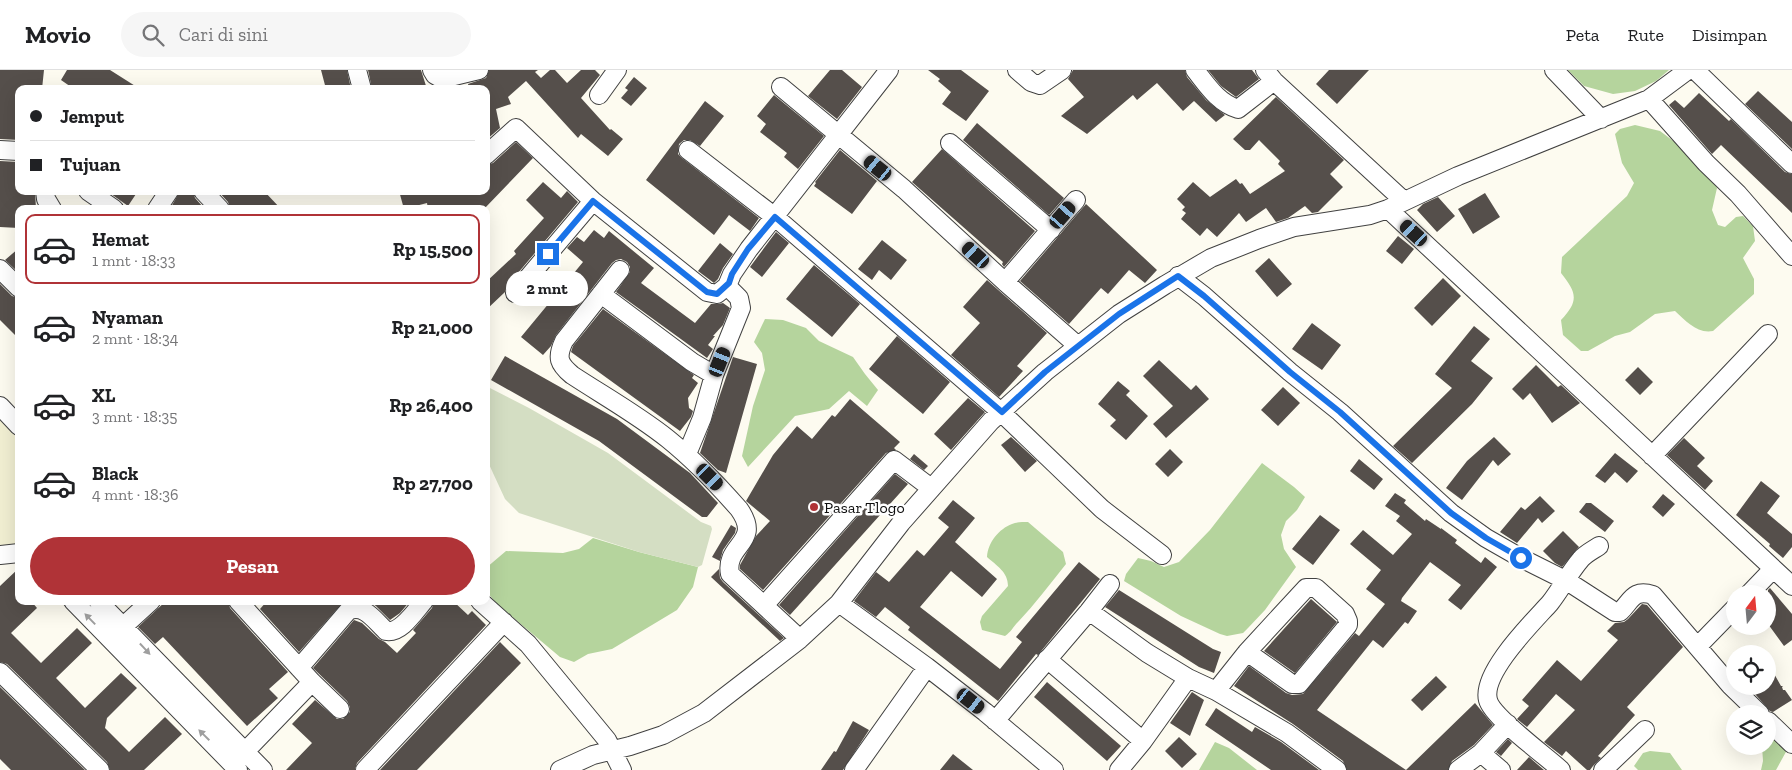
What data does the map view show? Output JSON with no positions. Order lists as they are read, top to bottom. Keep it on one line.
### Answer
{"places":["Pasar Tlogo"],"north":"top","page":{"header":"Movio","search":"Cari di sini","nav":["Peta","Rute","Disimpan"],"banner":["Jemput","Tujuan"],"list":[{"name":"Hemat","note":"1 mnt · 18:33","value":"Rp 15,500"},{"name":"Nyaman","note":"2 mnt · 18:34","value":"Rp 21,000"},{"name":"XL","note":"3 mnt · 18:35","value":"Rp 26,400"},{"name":"Black","note":"4 mnt · 18:36","value":"Rp 27,700"}],"bubble":"2 mnt","buttons":"Pesan"}}
